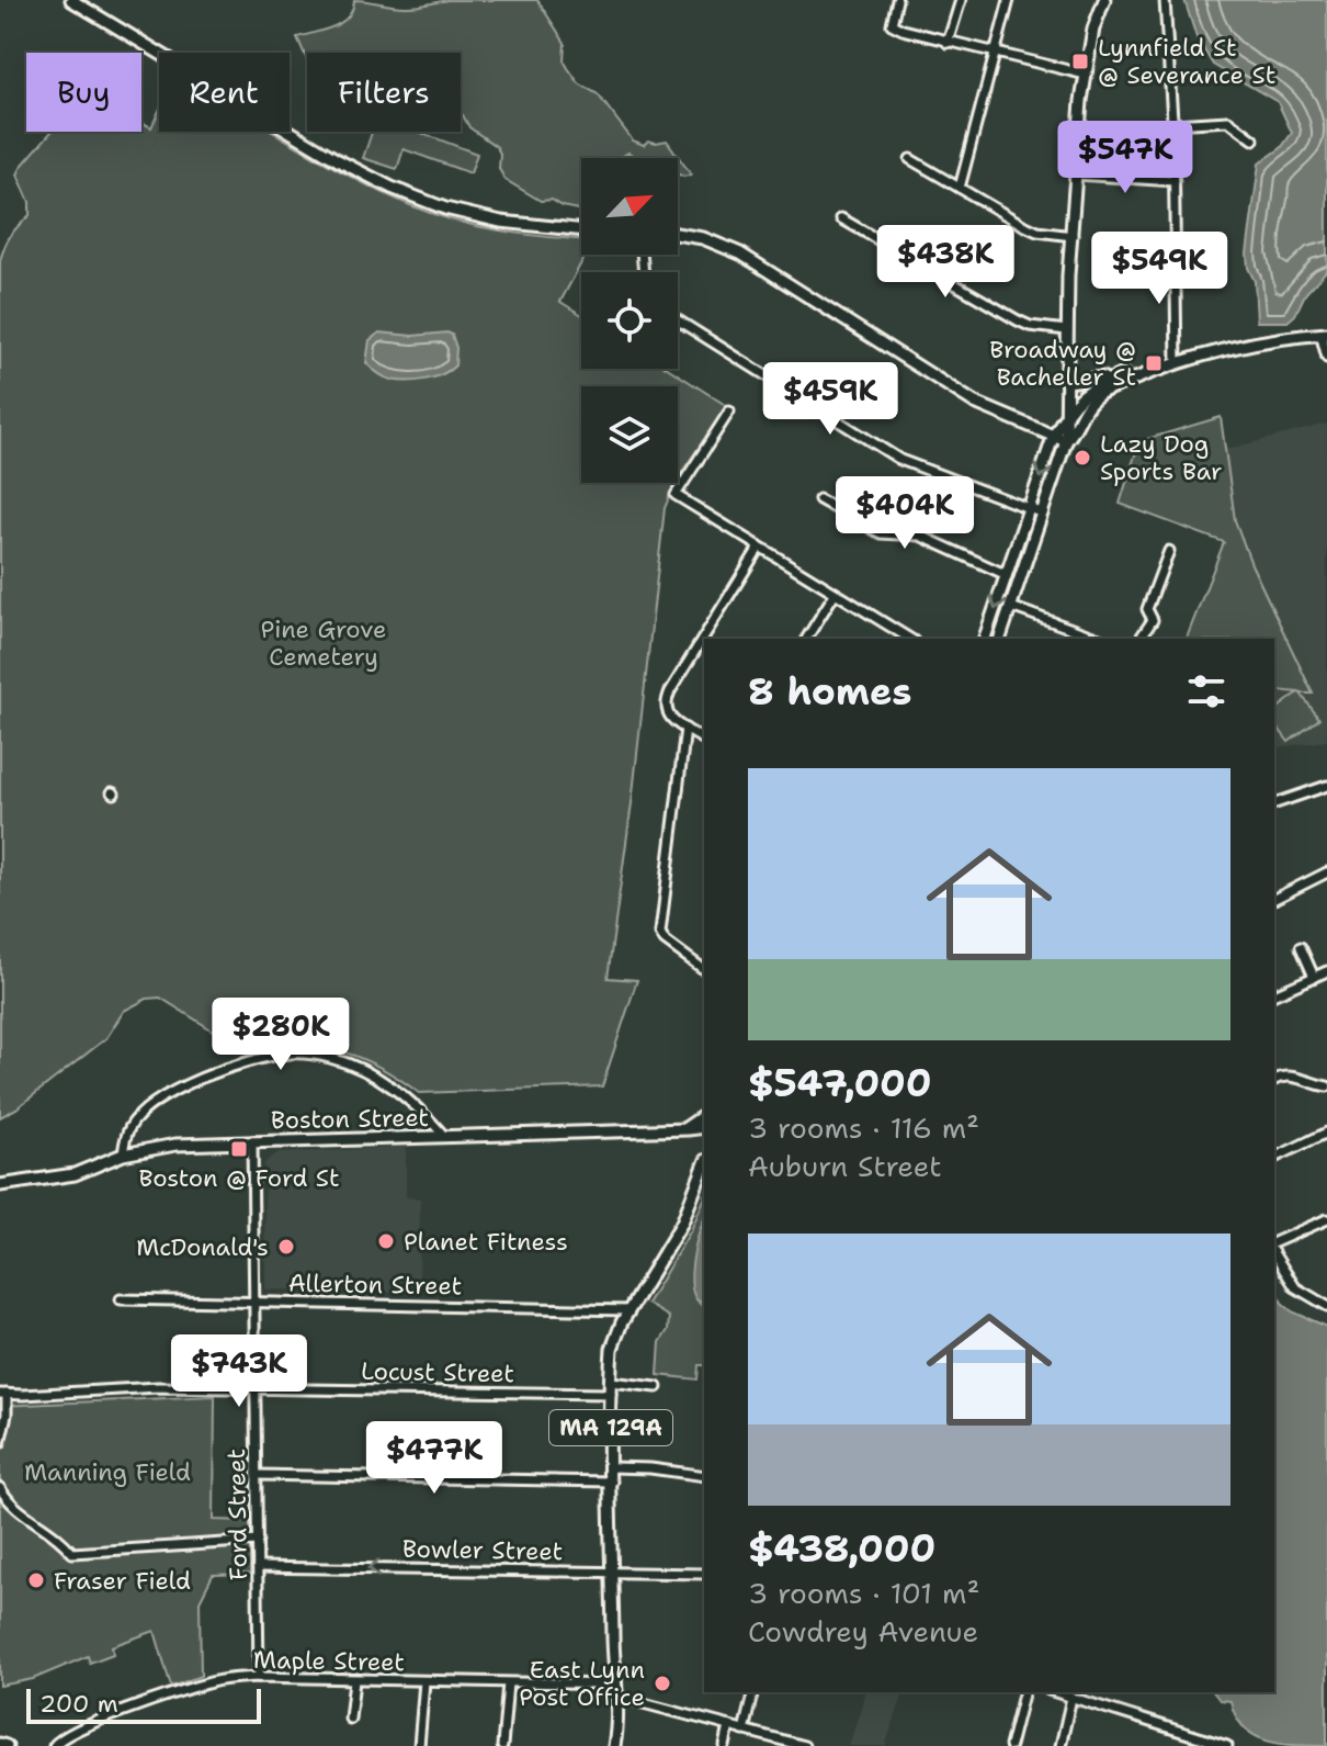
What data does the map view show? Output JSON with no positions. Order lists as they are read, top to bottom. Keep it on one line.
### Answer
{"streets":{"main road":["Boston Street","MA 129A"],"street":["Allerton Street","Locust Street","Ford Street","Bowler Street","Maple Street"]},"crossings":[["Boston Street","Ford Street"],["Allerton Street","MA 129A"],["Allerton Street","Ford Street"],["Locust Street","MA 129A"],["Locust Street","Ford Street"],["MA 129A","Bowler Street"],["MA 129A","Maple Street"],["Ford Street","Bowler Street"],["Ford Street","Maple Street"]],"one_way":["Bowler Street"],"parks":["Pine Grove Cemetery","Manning Field"],"places":{"transit":["Lynnfield St @ Severance St","Broadway @ Bacheller St","Boston @ Ford St"],"other":["Lazy Dog Sports Bar","Planet Fitness","McDonald's","Fraser Field","East Lynn Post Office"]},"scale_bar":"200 m","north":"top right","page":{"chip":["Buy","Rent","Filters"],"price":["$547K","$438K","$549K","$459K","$404K","$280K","$743K","$477K"],"heading":"8 homes","list":[{"name":"$547,000","note":"3 rooms · 116 m² · Auburn Street"},{"name":"$438,000","note":"3 rooms · 101 m² · Cowdrey Avenue"}],"scale":"200 m"}}
